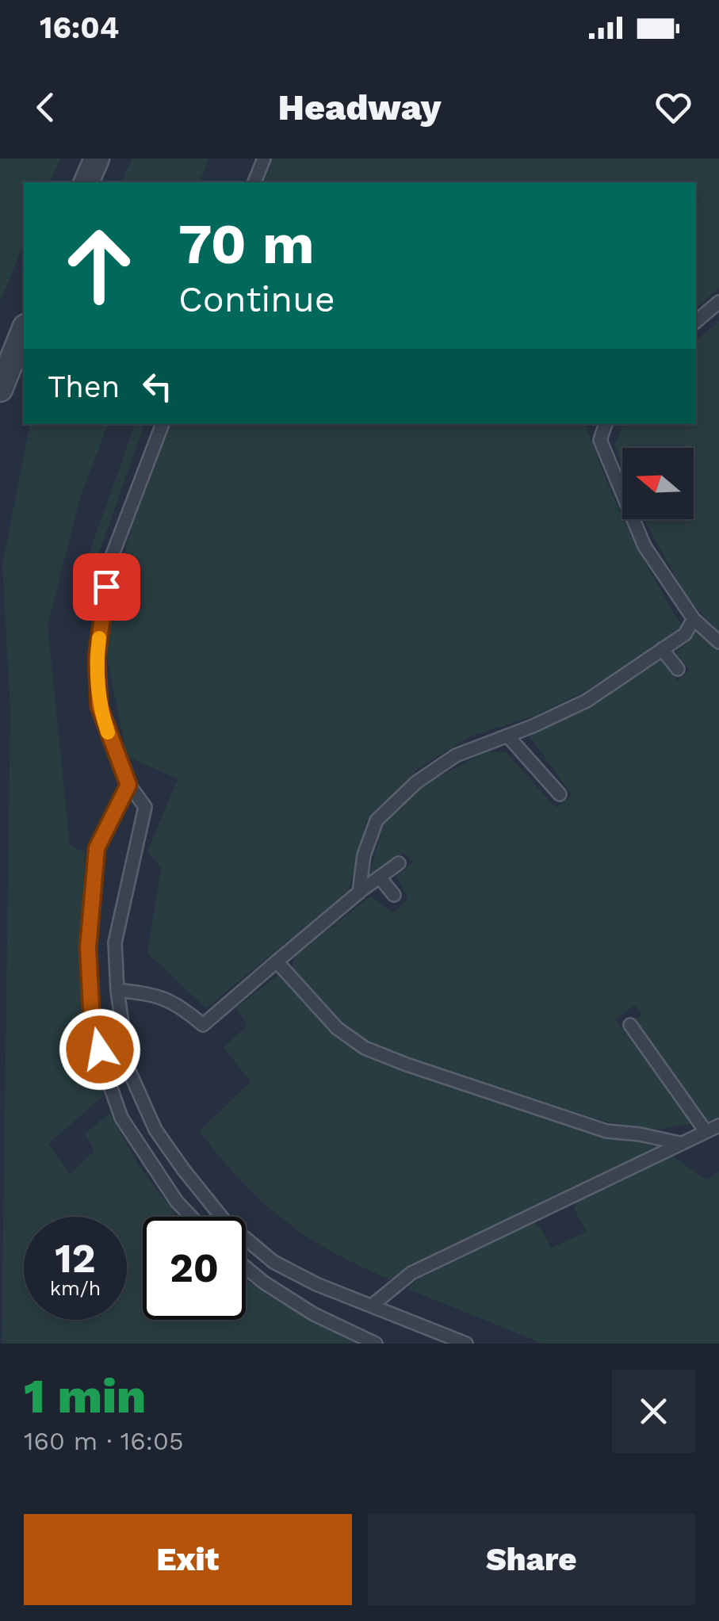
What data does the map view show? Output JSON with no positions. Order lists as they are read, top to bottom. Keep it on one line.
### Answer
{"north":"left","page":{"status":"16:04","header":"Headway","turn":["70 m","Continue"],"then":"Then","speed":"12 km/h","limit":"20","heading":["1 min","160 m · 16:05"],"buttons":["Exit","Share"]}}
